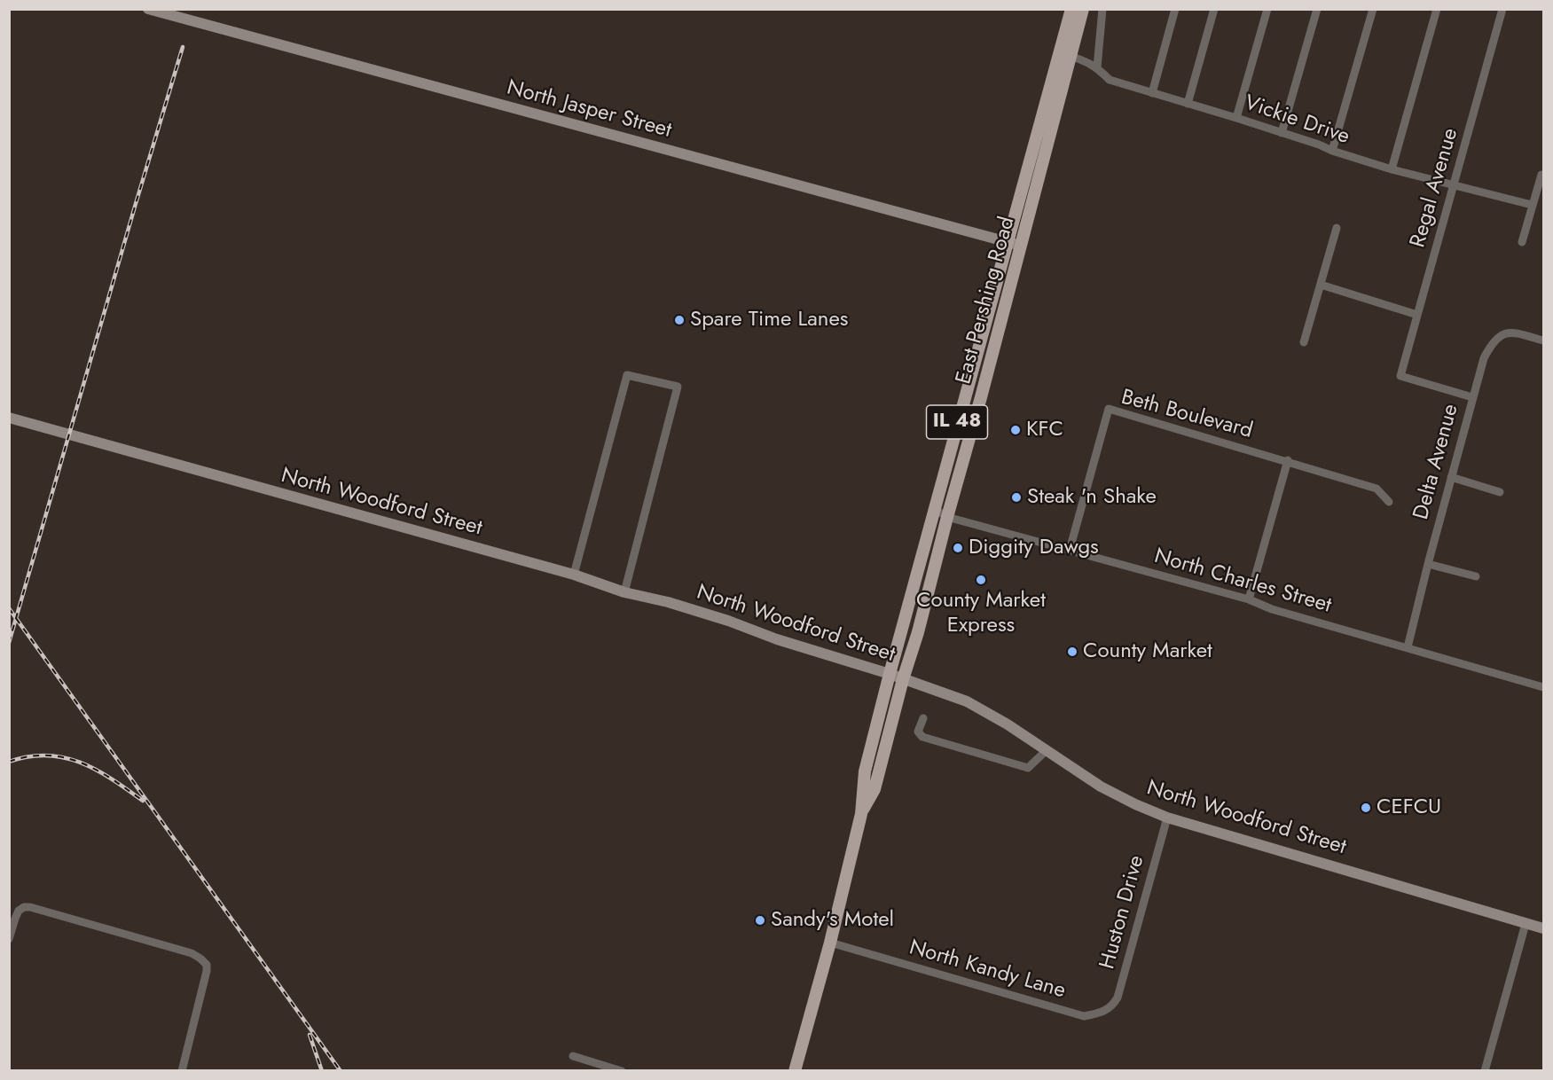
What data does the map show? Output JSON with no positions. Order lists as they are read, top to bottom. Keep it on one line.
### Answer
{"streets":{"main road":["East Pershing Road","IL 48"],"street":["North Jasper Street","Vickie Drive","Regal Avenue","Beth Boulevard","Delta Avenue","North Woodford Street","North Charles Street","Huston Drive","North Kandy Lane"]},"crossings":[["North Jasper Street","East Pershing Road"],["Vickie Drive","Regal Avenue"],["Vickie Drive","East Pershing Road"],["Regal Avenue","Delta Avenue"],["East Pershing Road","North Woodford Street"],["East Pershing Road","North Charles Street"],["East Pershing Road","North Kandy Lane"],["Beth Boulevard","North Charles Street"],["Delta Avenue","North Charles Street"],["North Woodford Street","Huston Drive"],["Huston Drive","North Kandy Lane"]],"places":["Spare Time Lanes","KFC","Steak 'n Shake","Diggity Dawgs","County Market Express","County Market","CEFCU","Sandy's Motel"]}
